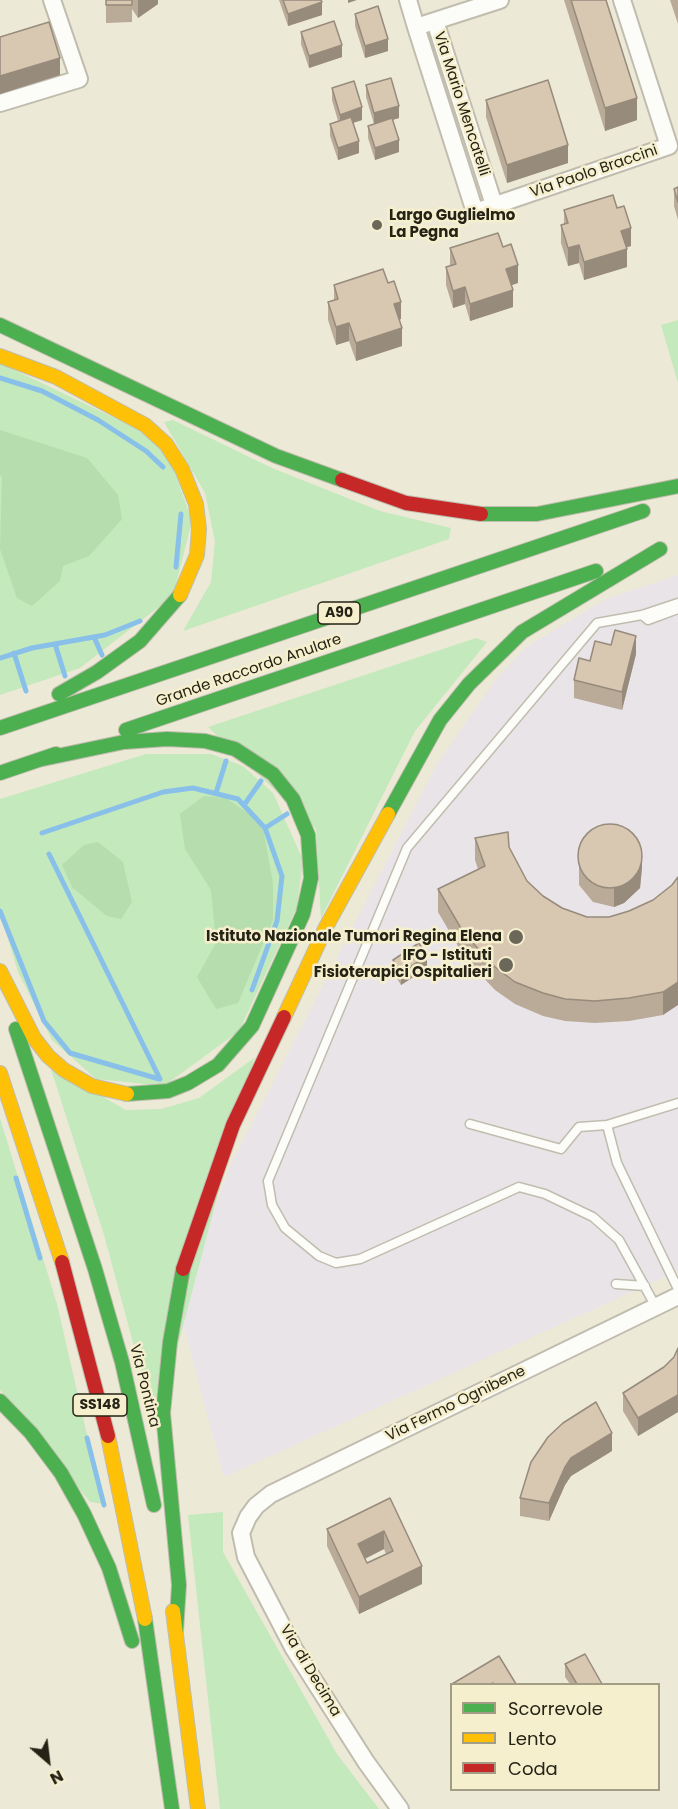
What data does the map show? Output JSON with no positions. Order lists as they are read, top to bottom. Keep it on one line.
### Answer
{"streets":{"highway":["A90","Grande Raccordo Anulare","Via Pontina","SS148"],"street":["Via Mario Mencatelli","Via Paolo Braccini","Via Fermo Ognibene","Via di Decima"]},"crossings":[["Via Mario Mencatelli","Via Paolo Braccini"],["Via Fermo Ognibene","Via di Decima"]],"places":["Largo Guglielmo La Pegna","Istituto Nazionale Tumori Regina Elena","IFO - Istituti Fisioterapici Ospitalieri"],"legend":["Scorrevole","Lento","Coda"],"north":"bottom right"}
